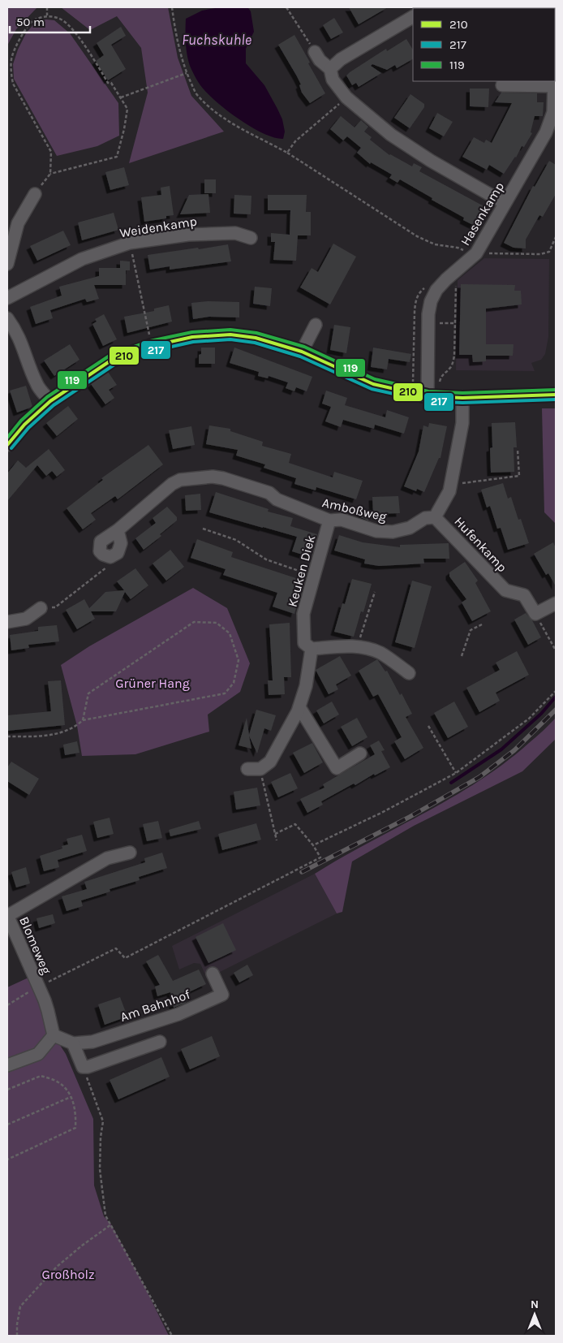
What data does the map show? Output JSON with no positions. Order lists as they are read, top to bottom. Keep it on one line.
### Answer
{"streets":{"street":["Hasenkamp","Weidenkamp","Amboßweg","Hufenkamp","Keuken Diek","Blomeweg","Am Bahnhof"]},"crossings":[["Amboßweg","Hufenkamp"],["Amboßweg","Keuken Diek"],["Blomeweg","Am Bahnhof"]],"water":["Fuchskuhle"],"parks":["Grüner Hang","Großholz"],"lines":["transit line 119","transit line 210","transit line 217"],"legend":["210","217","119"],"scale_bar":"50 m","north":"top"}
